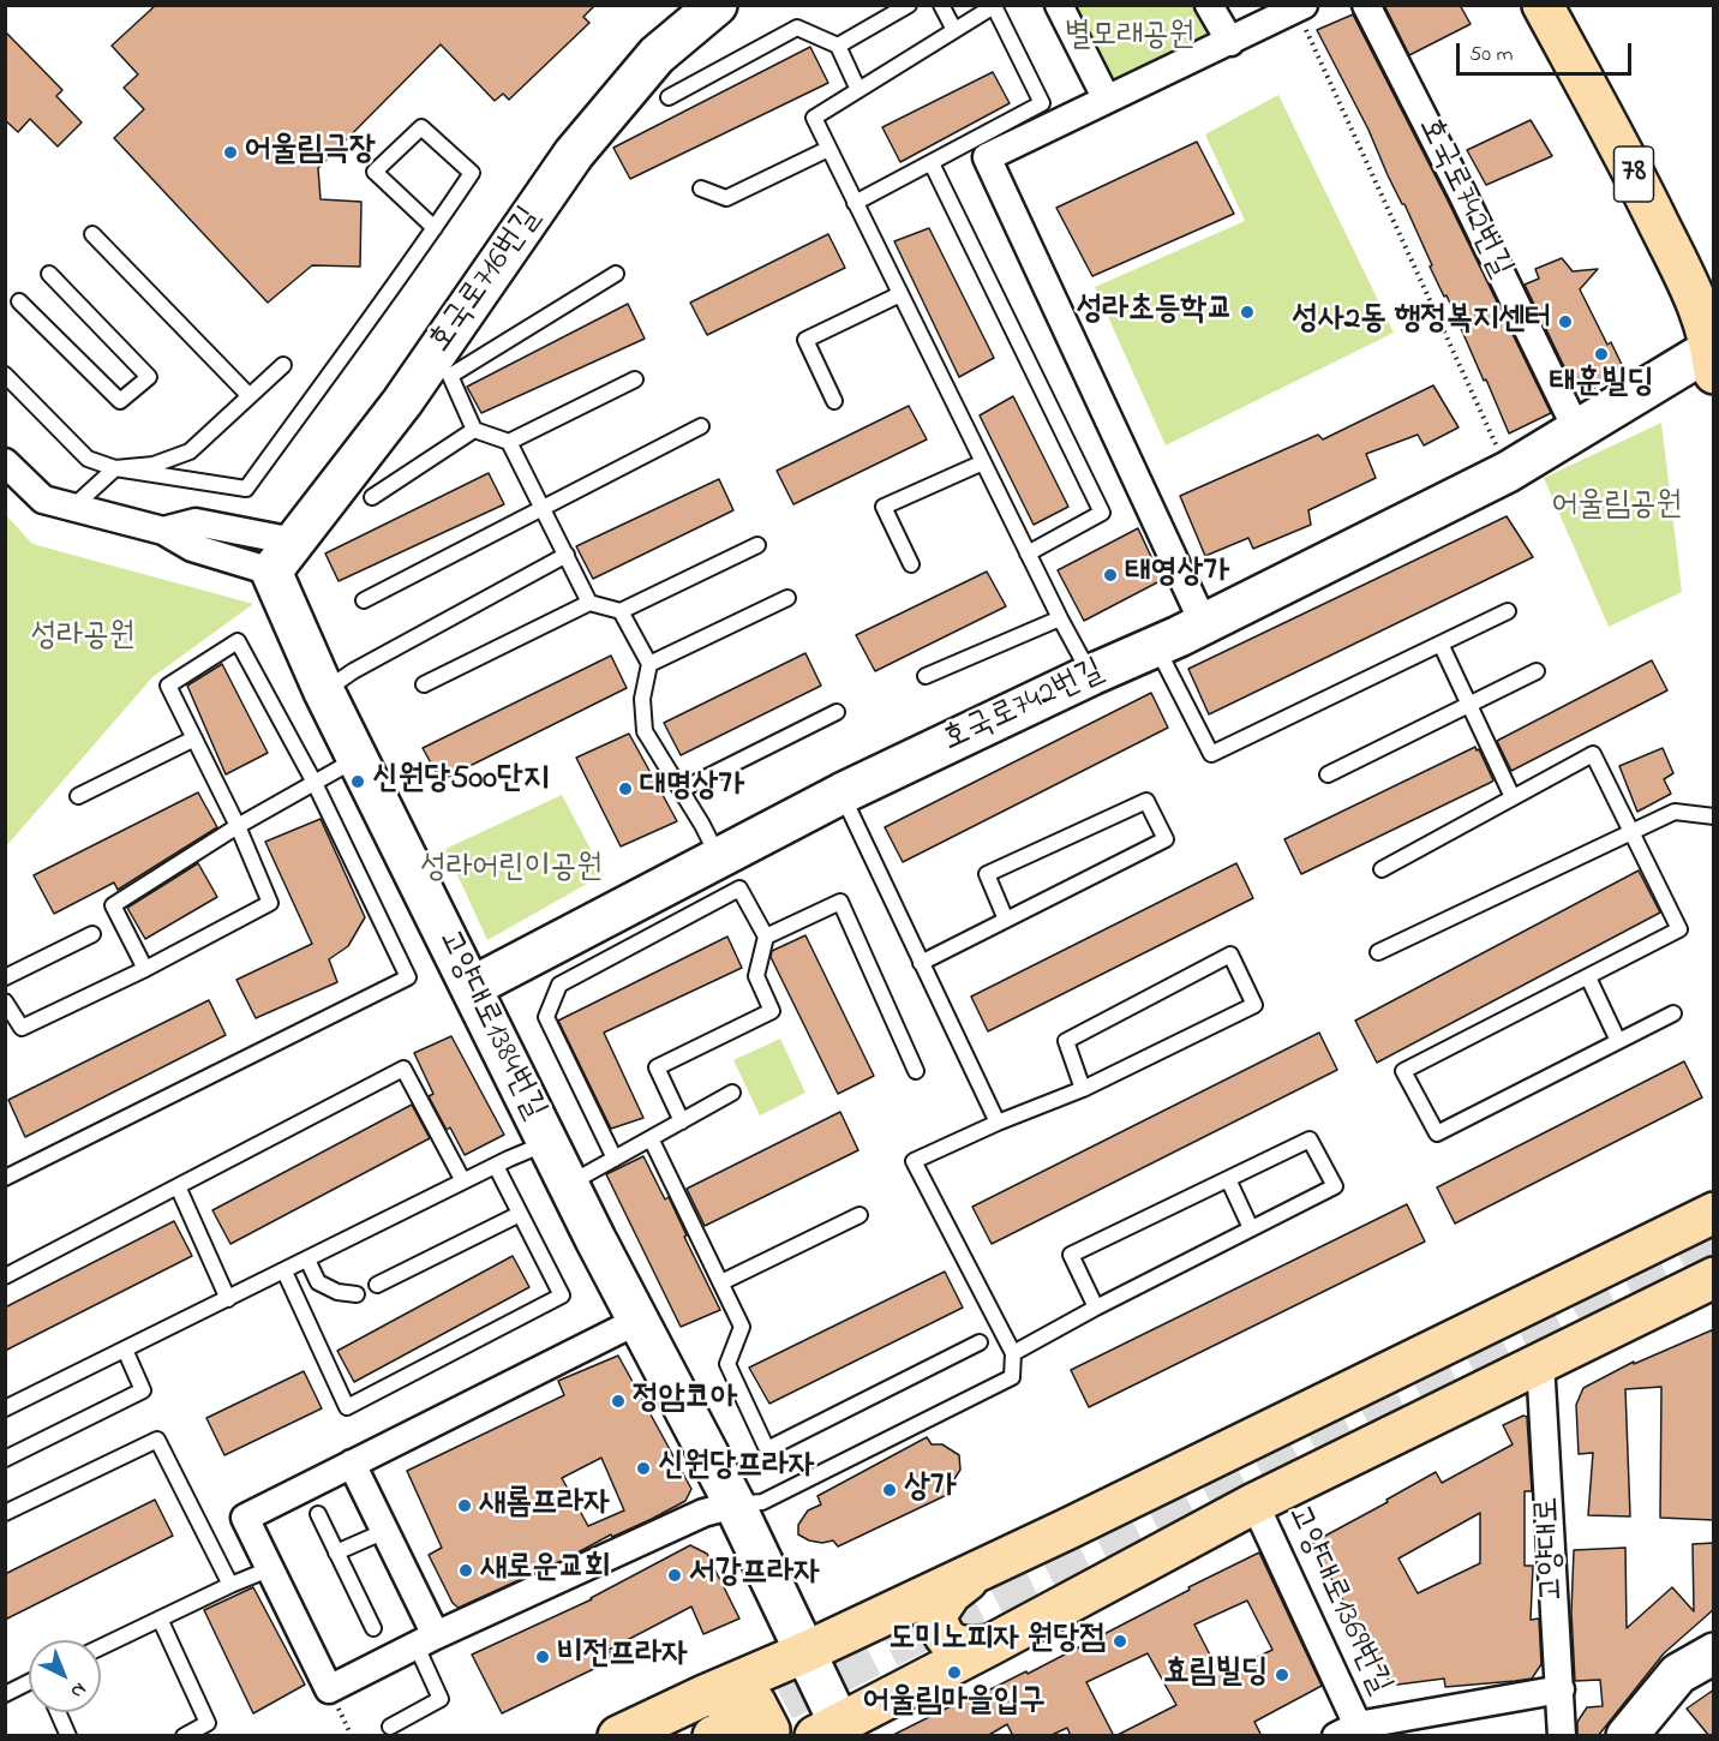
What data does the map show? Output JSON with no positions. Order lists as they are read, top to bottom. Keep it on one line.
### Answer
{"streets":{"main road":["78"],"street":["호국로742번길","호국로716번길","고양대로1384번길","고양대로","고양대로1369번길"]},"crossings":[["78","호국로742번길"],["호국로742번길","고양대로1384번길"],["호국로716번길","고양대로1384번길"],["고양대로","고양대로1369번길"]],"parks":["별모래공원","어울림공원","성라공원","성라어린이공원"],"places":["어울림극장","성라초등학교","성사2동 행정복지센터","태훈빌딩","태영상가","신원당500단지","대명상가","정암코아","신원당프라자","상가","새롬프라자","새로운교회","서강프라자","도미노피자 원당점","비전프라자","어울림마을입구","효림빌딩"],"scale_bar":"50 m","north":"bottom right"}
